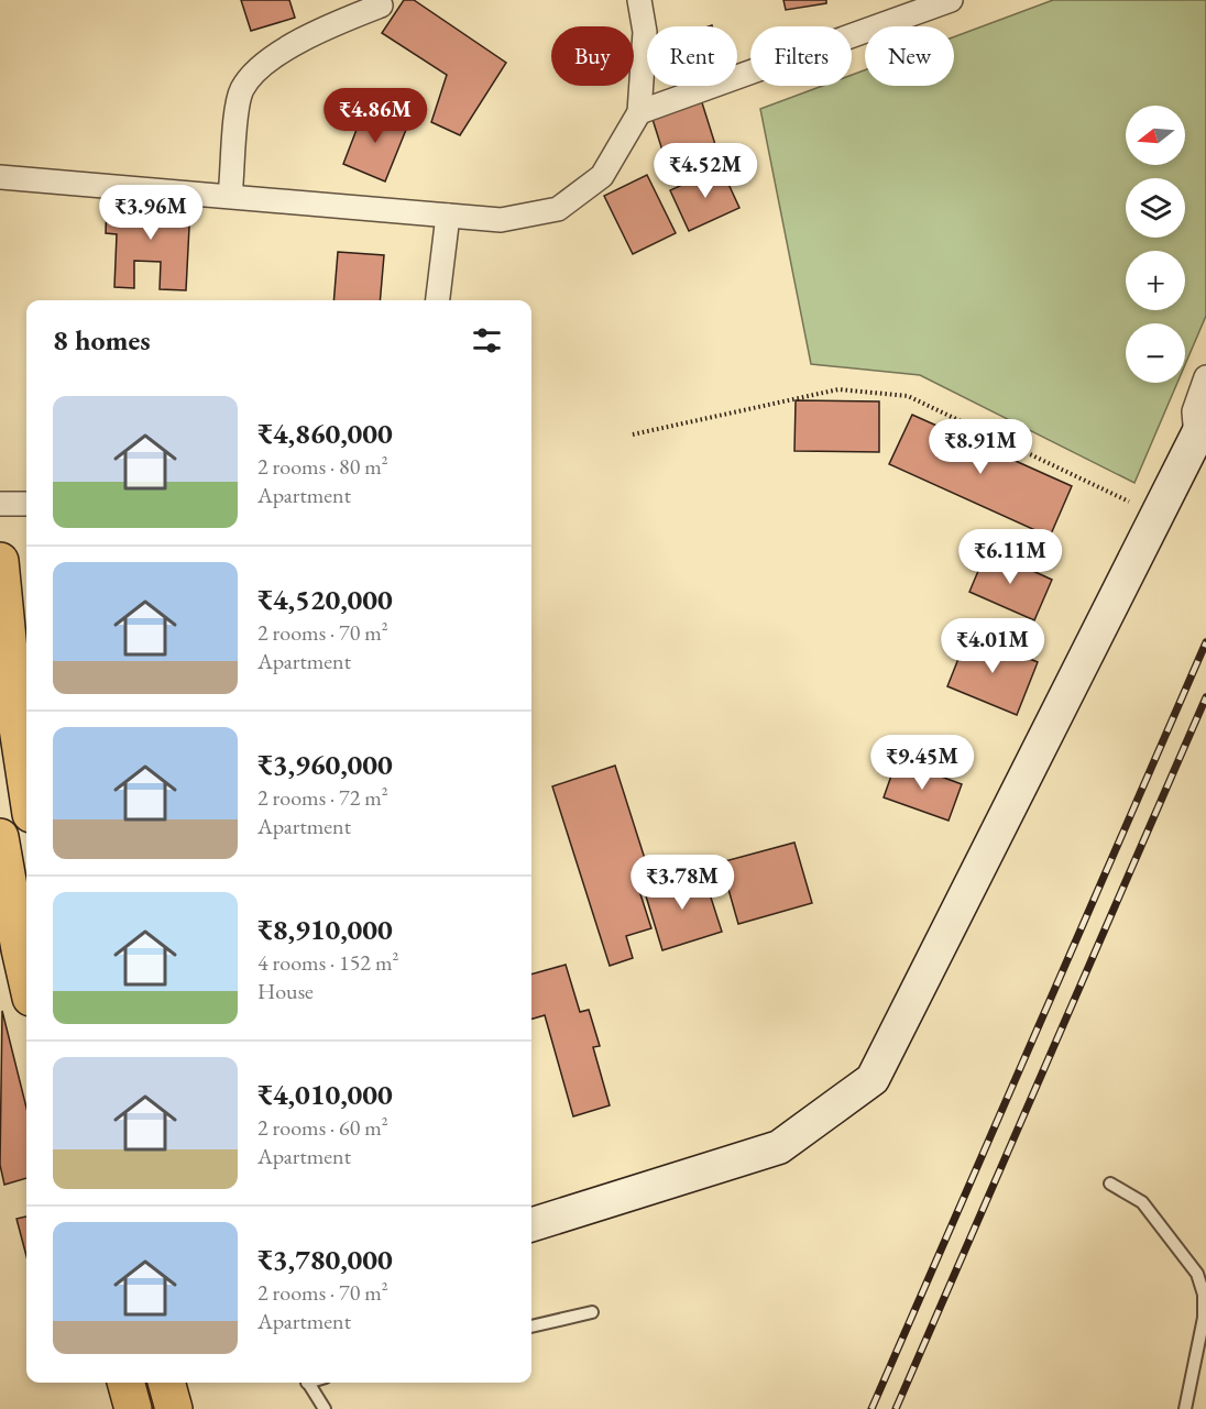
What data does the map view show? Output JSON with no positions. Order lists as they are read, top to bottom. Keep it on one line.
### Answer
{"north":"left","page":{"chip":["Buy","Rent","Filters","New"],"price":["₹4.86M","₹4.52M","₹3.96M","₹8.91M","₹6.11M","₹4.01M","₹9.45M","₹3.78M"],"map_buttons":["+","−"],"heading":"8 homes","list":[{"name":"₹4,860,000","note":"2 rooms · 80 m² · Apartment"},{"name":"₹4,520,000","note":"2 rooms · 70 m² · Apartment"},{"name":"₹3,960,000","note":"2 rooms · 72 m² · Apartment"},{"name":"₹8,910,000","note":"4 rooms · 152 m² · House"},{"name":"₹4,010,000","note":"2 rooms · 60 m² · Apartment"},{"name":"₹3,780,000","note":"2 rooms · 70 m² · Apartment"}]}}
